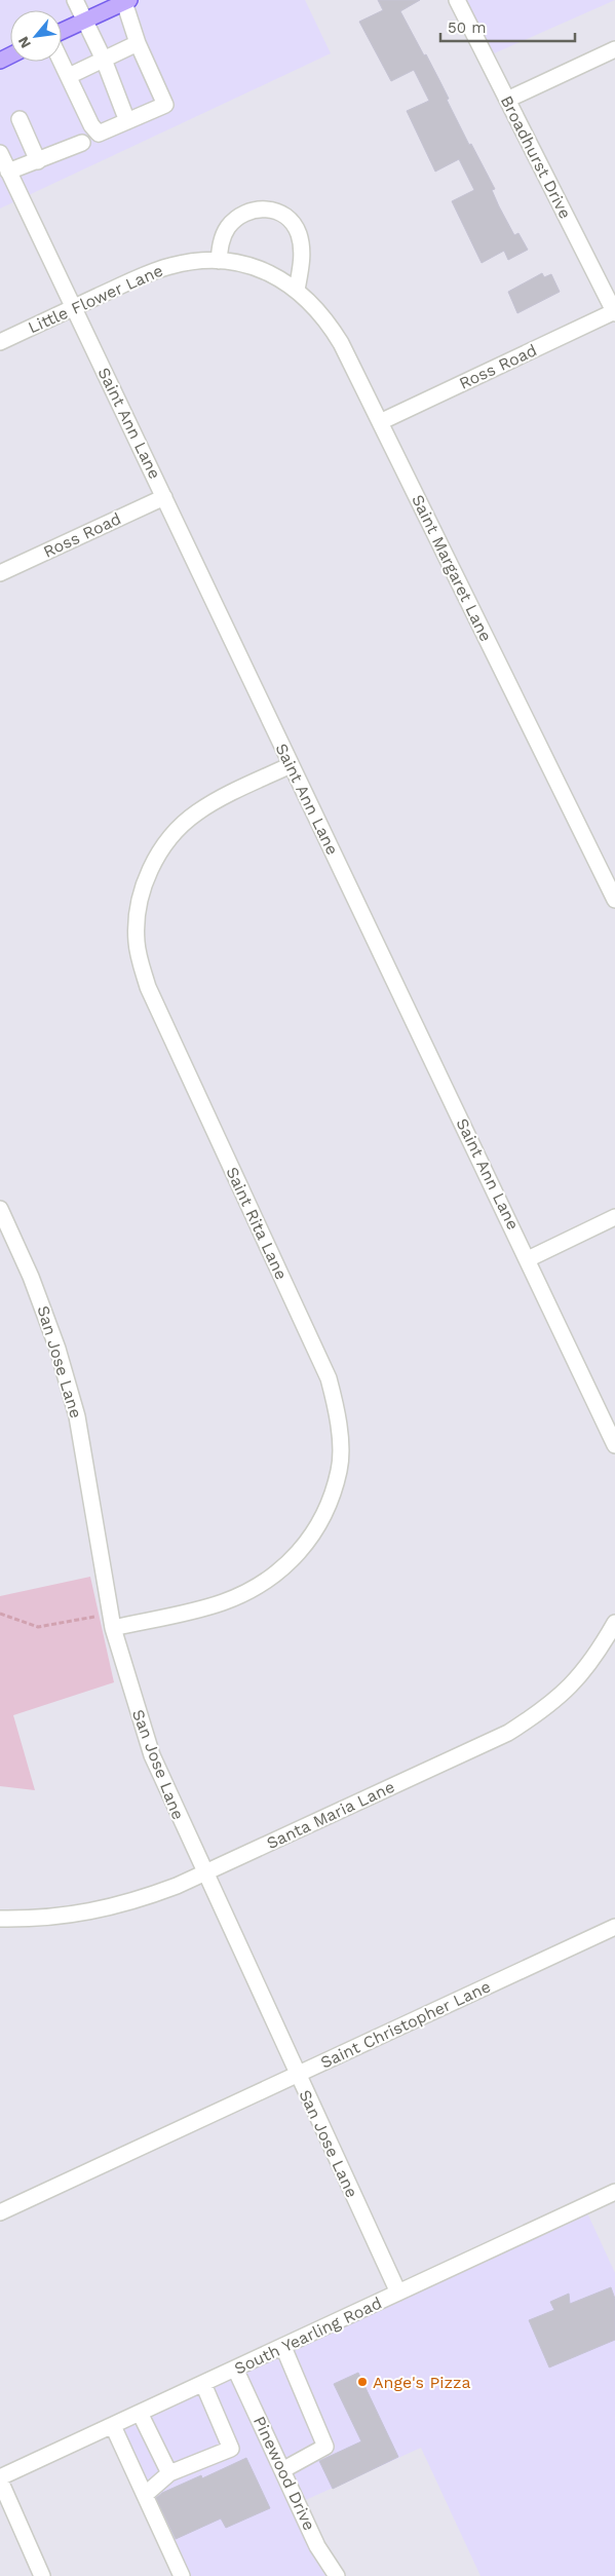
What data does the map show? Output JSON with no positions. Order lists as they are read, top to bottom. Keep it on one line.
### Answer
{"streets":{"street":["Broadhurst Drive","Little Flower Lane","Ross Road","Saint Ann Lane","Saint Margaret Lane","Saint Rita Lane","San Jose Lane","Santa Maria Lane","Saint Christopher Lane","South Yearling Road","Pinewood Drive"]},"crossings":[["Broadhurst Drive","Ross Road"],["Little Flower Lane","Saint Ann Lane"],["Little Flower Lane","Saint Margaret Lane"],["Ross Road","Saint Ann Lane"],["Ross Road","Saint Margaret Lane"],["Saint Ann Lane","Saint Rita Lane"],["Saint Rita Lane","San Jose Lane"],["San Jose Lane","Santa Maria Lane"],["San Jose Lane","Saint Christopher Lane"],["San Jose Lane","South Yearling Road"],["South Yearling Road","Pinewood Drive"]],"places":["Ange's Pizza"],"scale_bar":"50 m","north":"bottom left"}
